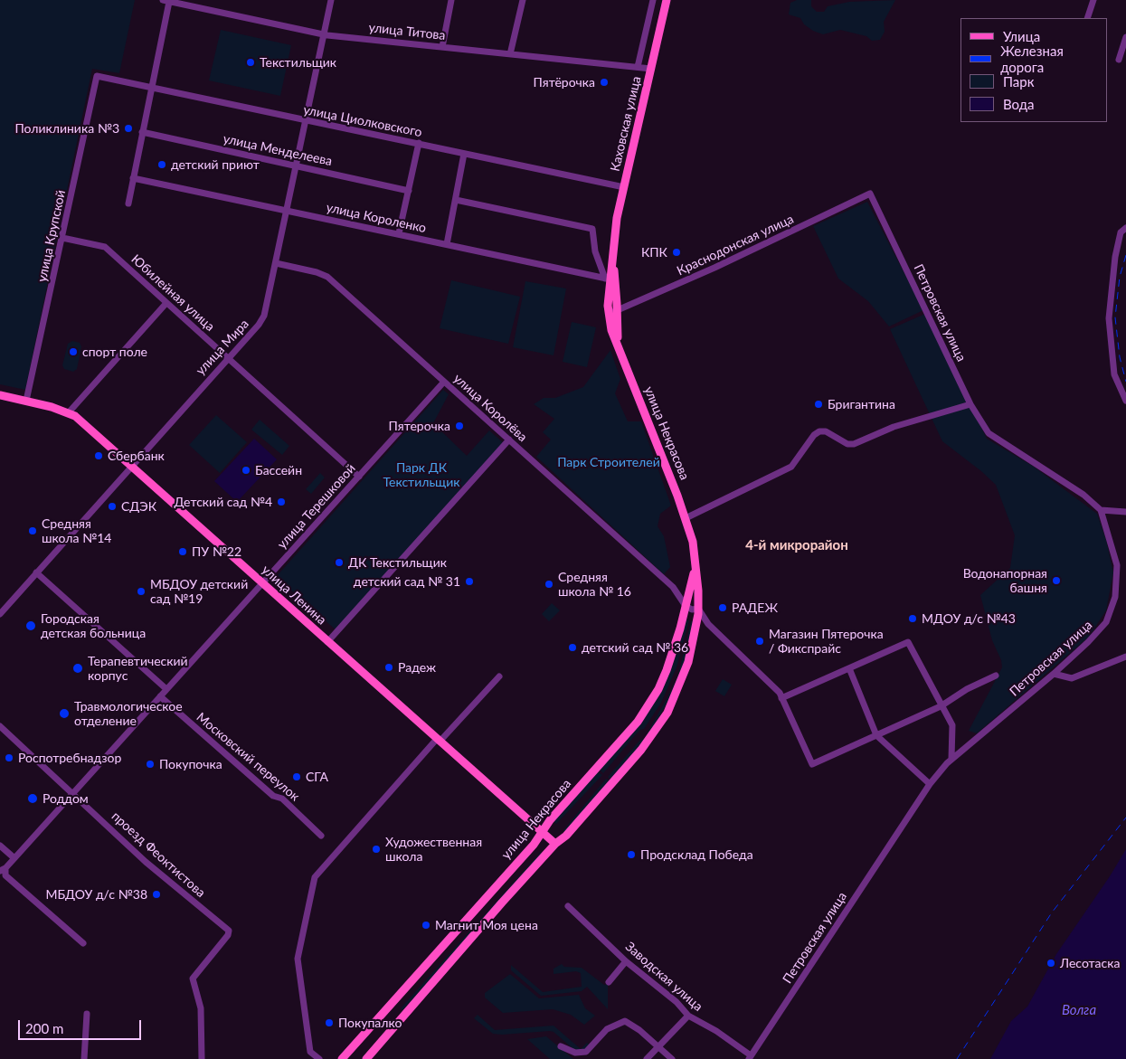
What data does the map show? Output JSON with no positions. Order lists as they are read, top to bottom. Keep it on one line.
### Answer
{"streets":{"main road":["Каховская улица","улица Некрасова","улица Ленина"],"street":["улица Титова","улица Циолковского","улица Менделеева","улица Короленко","улица Крупской","Краснодонская улица","Юбилейная улица","Петровская улица","улица Мира","улица Королёва","улица Терешковой","Московский переулок","проезд Феоктистова","Заводская улица"]},"crossings":[["улица Титова","Каховская улица"],["улица Титова","улица Мира"],["улица Циолковского","Каховская улица"],["улица Циолковского","улица Крупской"],["улица Циолковского","улица Мира"],["Каховская улица","улица Короленко"],["Каховская улица","Краснодонская улица"],["Каховская улица","улица Некрасова"],["улица Менделеева","улица Мира"],["улица Короленко","улица Мира"],["улица Крупской","Юбилейная улица"],["улица Крупской","улица Ленина"],["Краснодонская улица","Петровская улица"],["Краснодонская улица","улица Некрасова"],["Юбилейная улица","улица Мира"],["Юбилейная улица","улица Терешковой"],["Петровская улица","Заводская улица"],["улица Мира","улица Королёва"],["улица Мира","улица Ленина"],["улица Королёва","улица Некрасова"],["улица Королёва","улица Терешковой"],["улица Некрасова","улица Ленина"],["улица Терешковой","улица Ленина"],["улица Терешковой","Московский переулок"],["улица Терешковой","проезд Феоктистова"]],"districts":["4-й микрорайон"],"water":["Волга"],"parks":["Парк Строителей","Парк ДК Текстильщик"],"places":["Текстильщик","Пятёрочка","Поликлиника №3","детский приют","КПК","спорт поле","Бригантина","Пятерочка","Сбербанк","Бассейн","Детский сад №4","СДЭК","Средняя школа №14","ПУ №22","ДК Текстильщик","Водонапорная башня","детский сад № 31","Средняя школа № 16","МБДОУ детский сад №19","РАДЕЖ","МДОУ д/с №43","Городская детская больница","Магазин Пятерочка / Фикспрайс","детский сад № 36","Радеж","Терапевтический корпус","Травмологическое отделение","Роспотребнадзор","Покупочка","СГА","Роддом","Художественная школа","Продсклад Победа","МБДОУ д/с №38","Магнит Моя цена","Лесотаска","Покупалко"],"legend":["Улица","Железная дорога","Парк","Вода"],"scale_bar":"200 m"}
